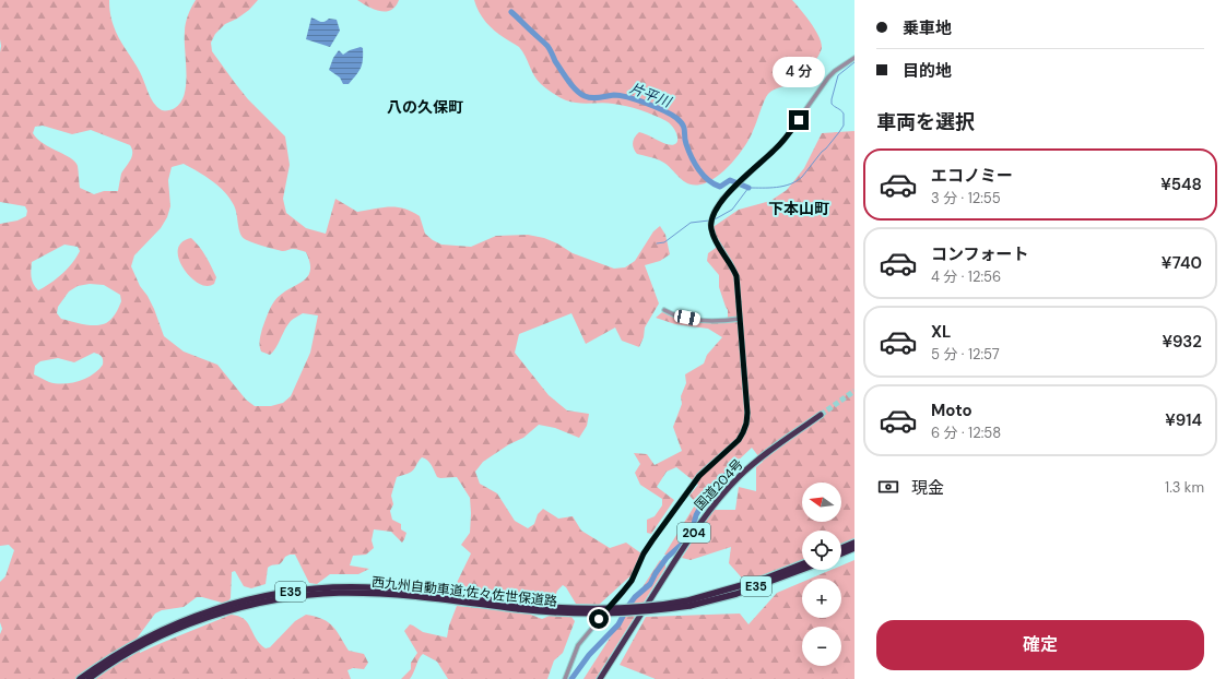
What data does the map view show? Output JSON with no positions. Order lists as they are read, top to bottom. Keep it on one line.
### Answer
{"streets":{"highway":["国道204号","204","E35","西九州自動車道;佐々佐世保道路"]},"districts":["八の久保町","下本山町"],"water":["片平川"],"north":"left","page":{"banner":["乗車地","目的地"],"bubble":"4 分","heading":"車両を選択","list":[{"name":"エコノミー","note":"3 分 · 12:55","value":"¥548"},{"name":"コンフォート","note":"4 分 · 12:56","value":"¥740"},{"name":"XL","note":"5 分 · 12:57","value":"¥932"},{"name":"Moto","note":"6 分 · 12:58","value":"¥914"}],"pay":["現金","1.3 km"],"map_buttons":["+","−"],"buttons":"確定"}}
